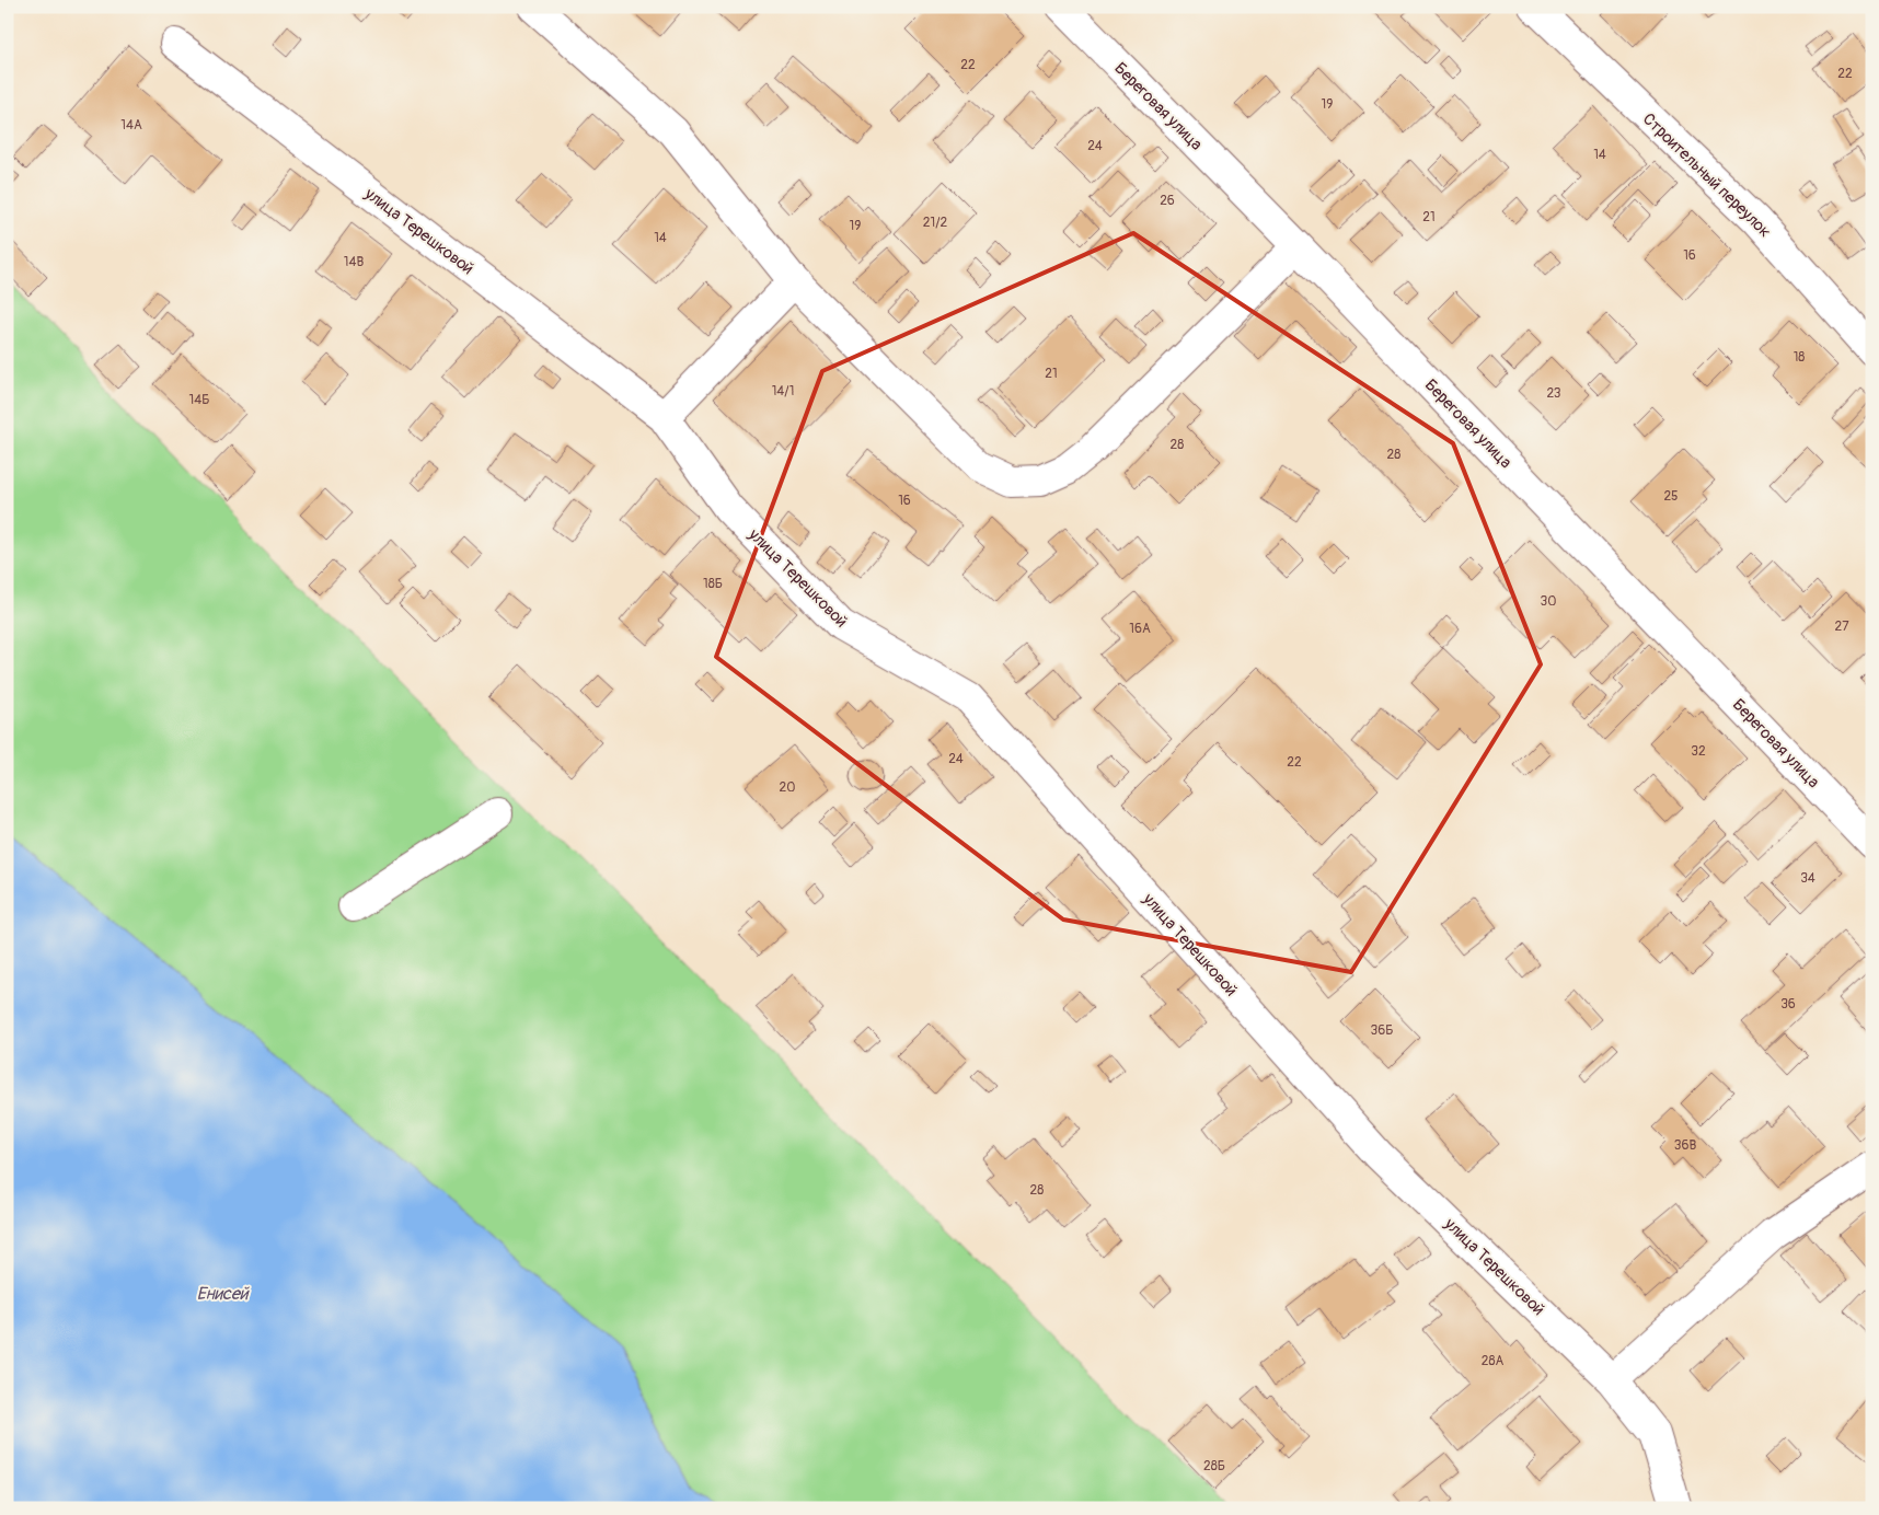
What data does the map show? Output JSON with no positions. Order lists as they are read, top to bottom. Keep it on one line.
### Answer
{"streets":{"street":["Береговая улица","Строительный переулок","улица Терешковой"]},"water":["Енисей"],"house_numbers":["22","22","19","14А","24","14","26","21","21/2","19","14","16","14В","18","21","14/1","23","14Б","28","28","25","16","18Б","30","27","16А","32","24","22","20","34","36","36Б","36В","28","28А","28Б"]}
